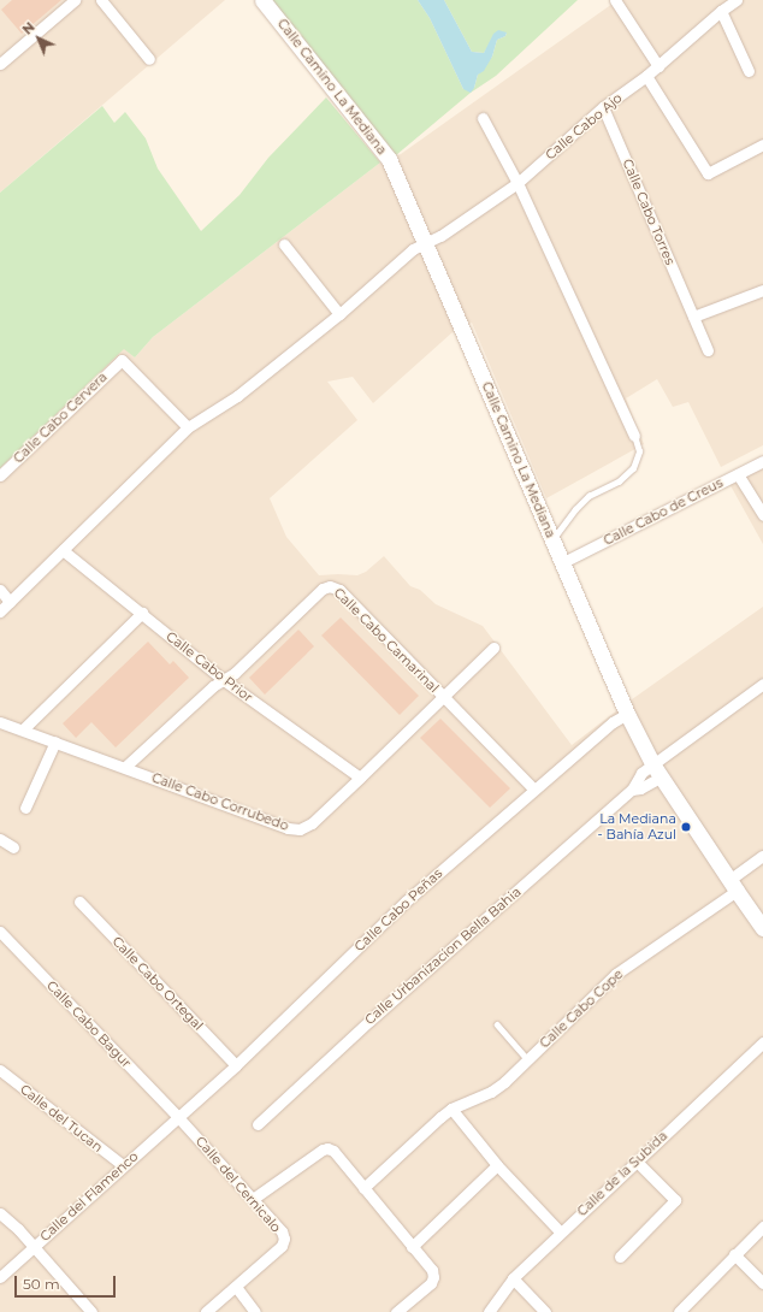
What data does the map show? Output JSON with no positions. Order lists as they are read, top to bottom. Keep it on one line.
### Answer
{"streets":{"street":["Calle Camino La Mediana","Calle Cabo Ajo","Calle Cabo Torres","Calle Cabo Cervera","Calle Cabo de Creus","Calle Cabo Camarinal","Calle Cabo Prior","Calle Cabo Corrubedo","Calle Cabo Peñas","Calle Urbanizacion Bella Bahia","Calle Cabo Ortegal","Calle Cabo Cope","Calle Cabo Bagur","Calle del Tucan","Calle de la Subida","Calle del Cernicalo","Calle del Flamenco"]},"crossings":[["Calle Camino La Mediana","Calle Cabo Ajo"],["Calle Camino La Mediana","Calle Cabo de Creus"],["Calle Camino La Mediana","Calle Cabo Peñas"],["Calle Camino La Mediana","Calle Urbanizacion Bella Bahia"],["Calle Camino La Mediana","Calle Cabo Cope"],["Calle Cabo Ajo","Calle Cabo Torres"],["Calle Cabo Camarinal","Calle Cabo Prior"],["Calle Cabo Camarinal","Calle Cabo Corrubedo"],["Calle Cabo Camarinal","Calle Cabo Peñas"],["Calle Cabo Prior","Calle Cabo Corrubedo"],["Calle Cabo Peñas","Calle Cabo Ortegal"],["Calle Cabo Peñas","Calle Cabo Bagur"],["Calle Cabo Peñas","Calle del Cernicalo"],["Calle Cabo Peñas","Calle del Flamenco"],["Calle Cabo Bagur","Calle del Cernicalo"],["Calle Cabo Bagur","Calle del Flamenco"],["Calle del Tucan","Calle del Flamenco"],["Calle del Cernicalo","Calle del Flamenco"]],"places":["La Mediana - Bahía Azul"],"scale_bar":"50 m","north":"top left"}
